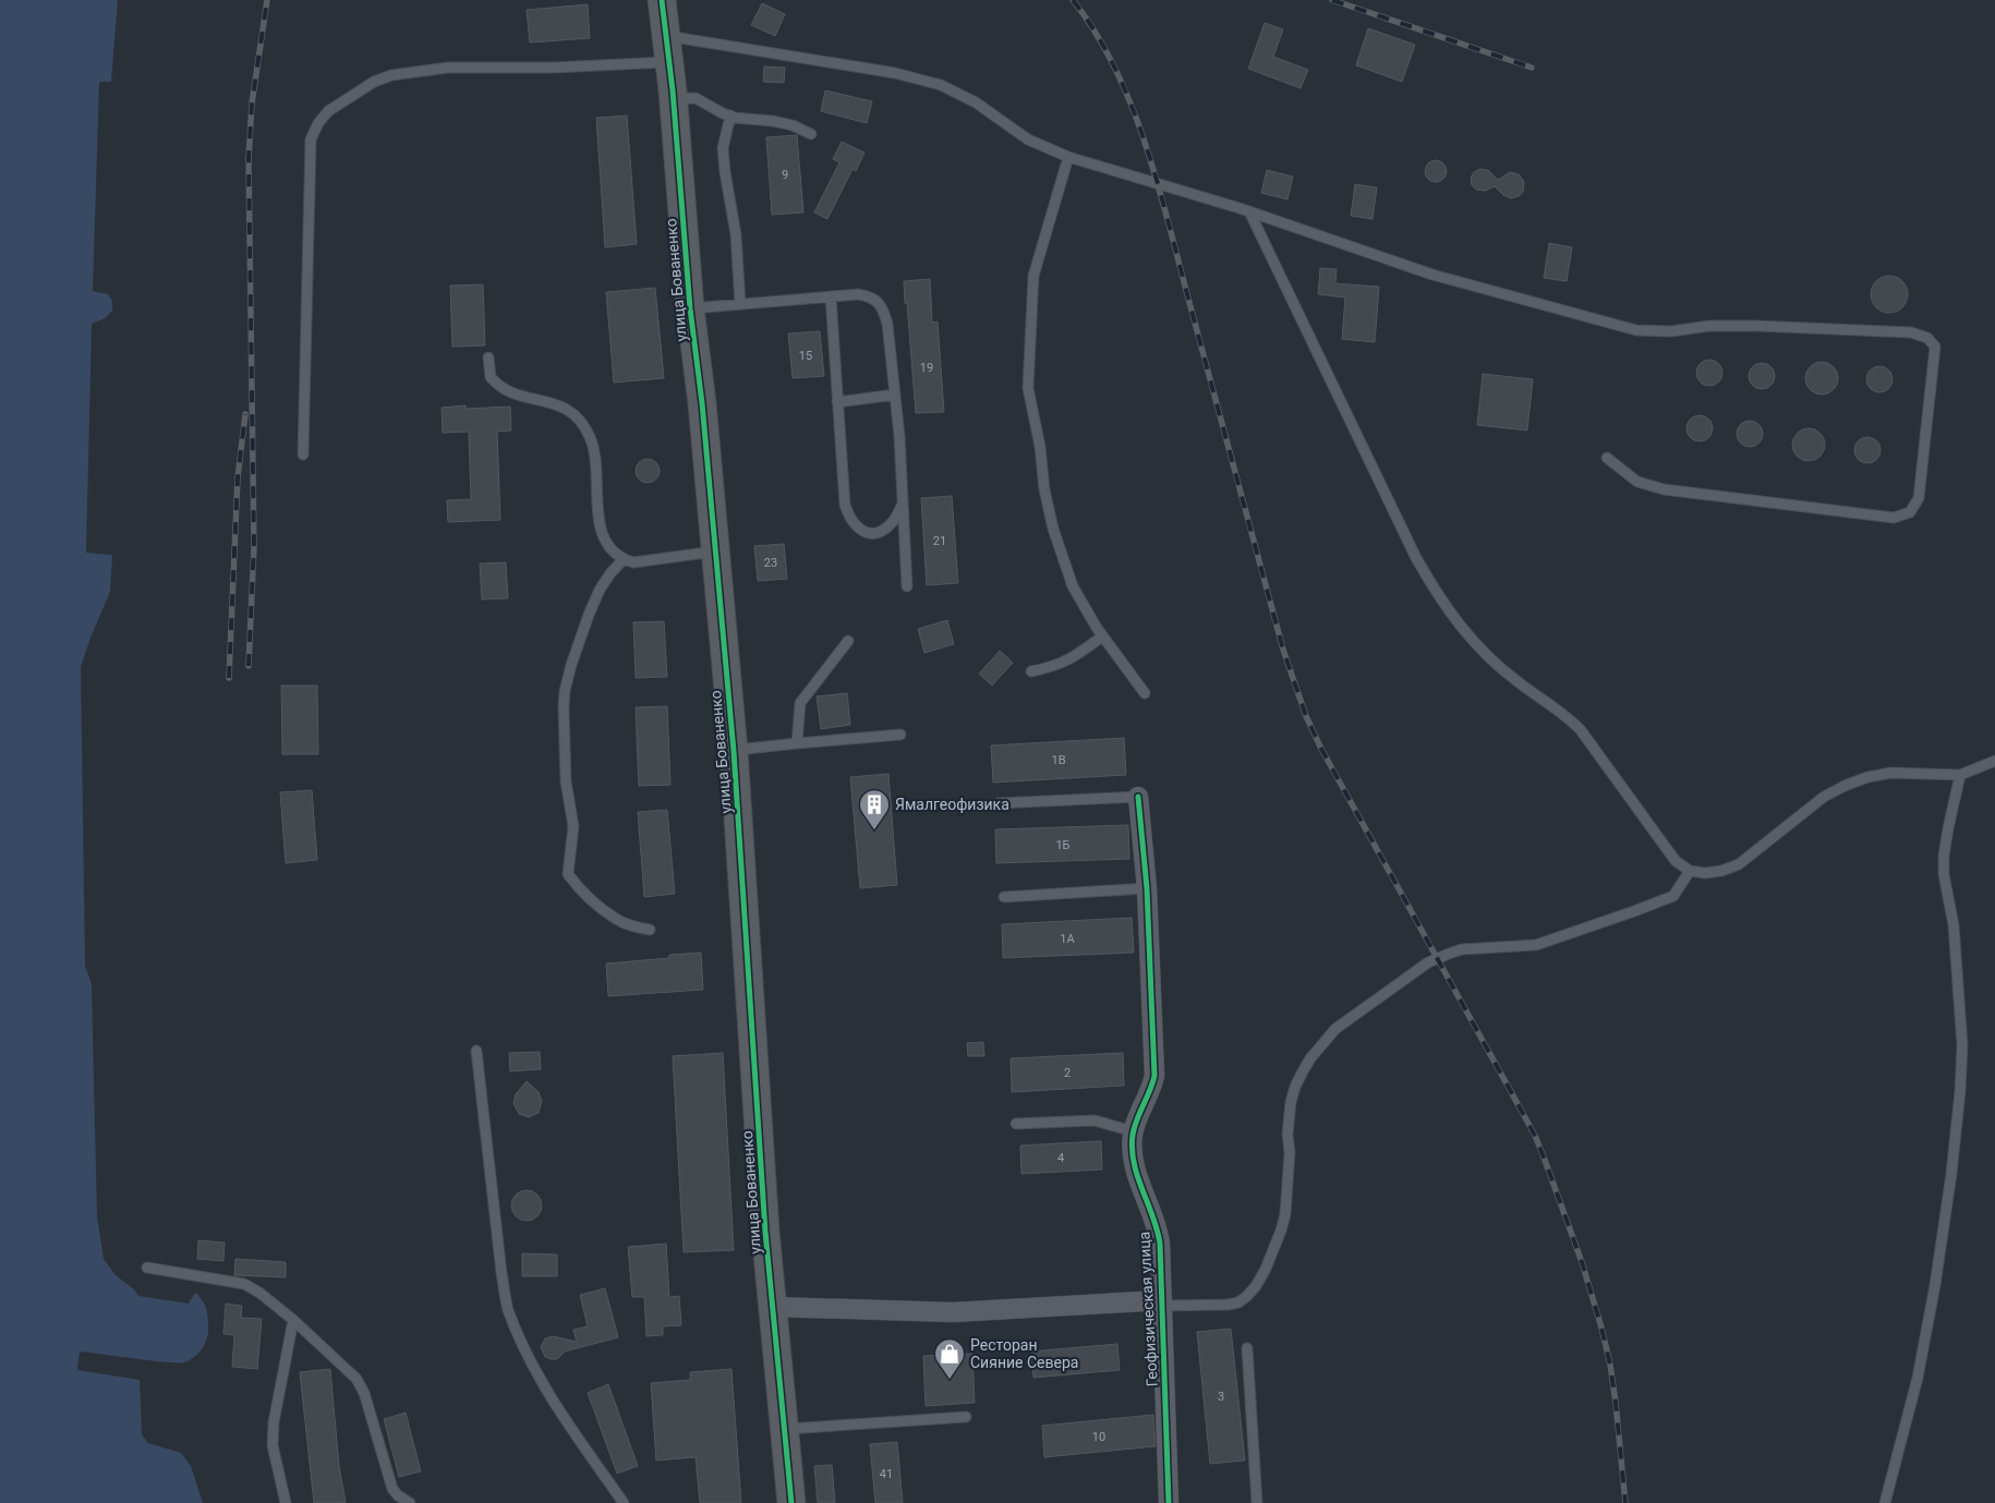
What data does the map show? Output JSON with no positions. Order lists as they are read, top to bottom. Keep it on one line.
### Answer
{"streets":{"street":["улица Бованенко","Геофизическая улица"]},"places":{"building":["Ямалгеофизика"],"shop":["Ресторан Сияние Севера"]},"house_numbers":["9","15","19","21","23","1В","1Б","1А","2","4","3","10","41"]}
